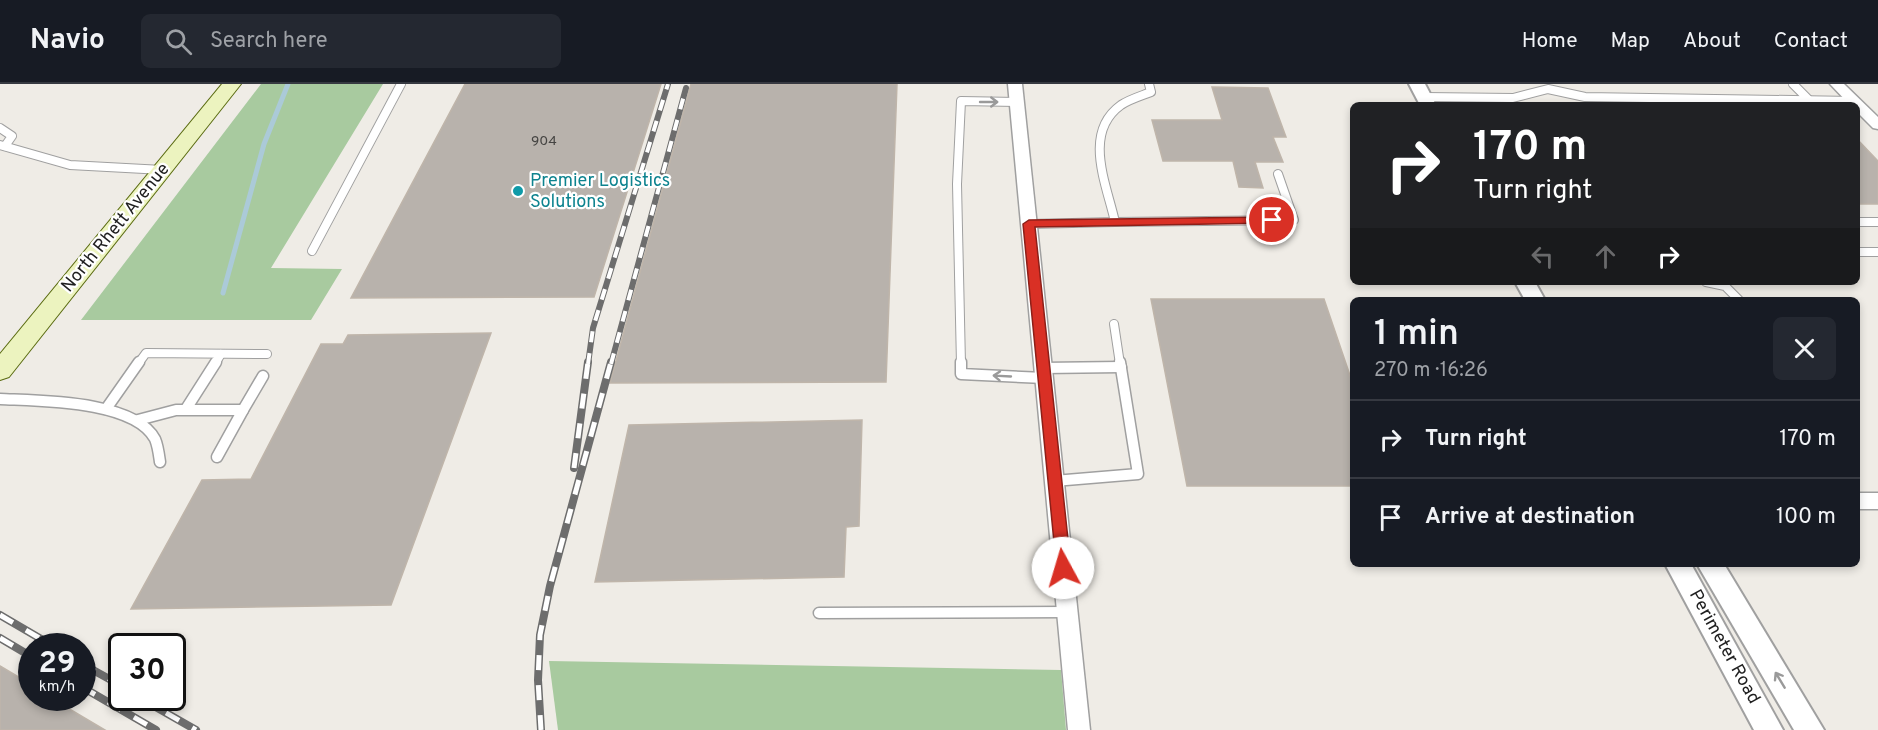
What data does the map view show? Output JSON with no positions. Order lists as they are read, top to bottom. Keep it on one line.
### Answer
{"streets":{"main road":["North Rhett Avenue"],"street":["Perimeter Road"]},"places":["Premier Logistics Solutions"],"house_numbers":["904"],"page":{"header":"Navio","search":"Search here","nav":["Home","Map","About","Contact"],"turn":["170 m","Turn right"],"heading":["1 min","270 m · 16:26"],"list":[{"name":"Turn right","value":"170 m"},{"name":"Arrive at destination","value":"100 m"}],"speed":"29 km/h","limit":"30"}}
